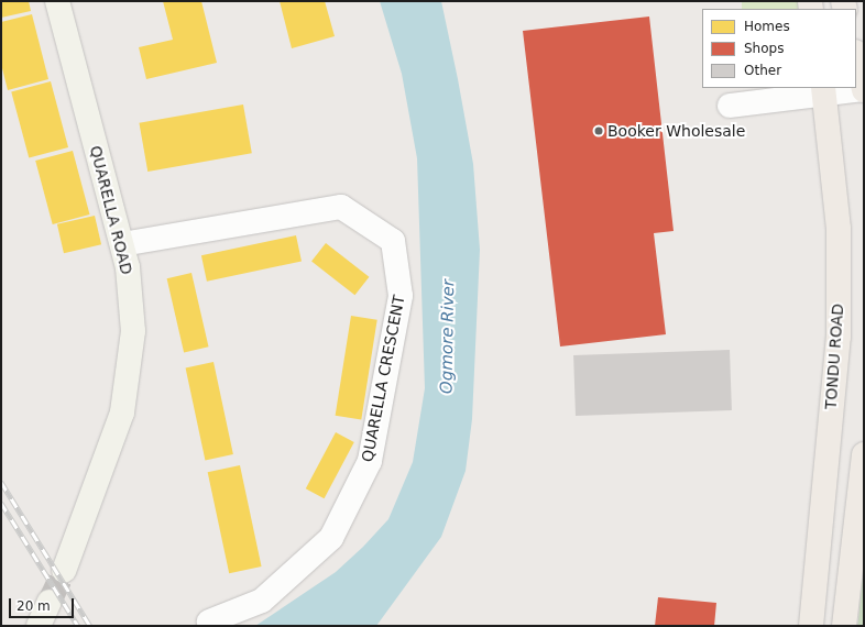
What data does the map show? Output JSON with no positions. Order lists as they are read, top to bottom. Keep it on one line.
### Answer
{"streets":{"main road":["TONDU ROAD"],"street":["QUARELLA ROAD","QUARELLA CRESCENT"]},"crossings":[["QUARELLA ROAD","QUARELLA CRESCENT"]],"water":["Ogmore River"],"places":["Booker Wholesale"],"legend":["Homes","Shops","Other"],"scale_bar":"20 m"}
